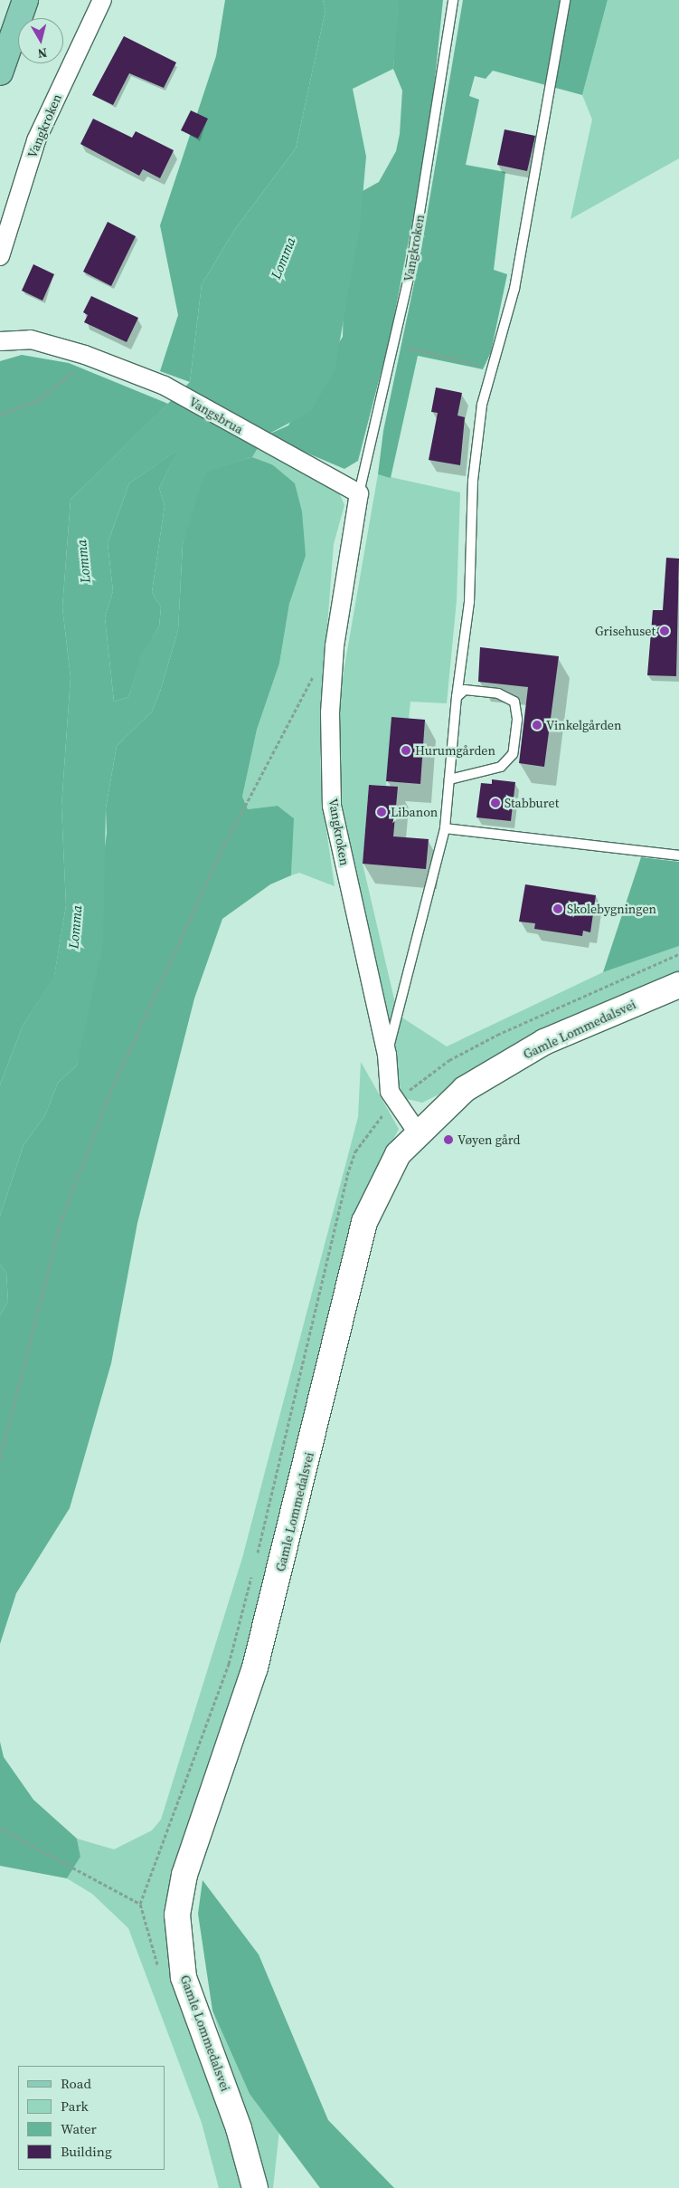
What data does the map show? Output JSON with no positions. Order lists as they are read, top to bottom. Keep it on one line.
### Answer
{"streets":{"street":["Vangkroken","Vangsbrua","Gamle Lommedalsvei"]},"crossings":[["Vangkroken","Vangsbrua"],["Vangkroken","Gamle Lommedalsvei"]],"water":["Lomma"],"places":["Grisehuset","Vinkelgården","Hurumgården","Stabburet","Libanon","Skolebygningen","Vøyen gård"],"legend":["Road","Park","Water","Building"],"north":"bottom"}
